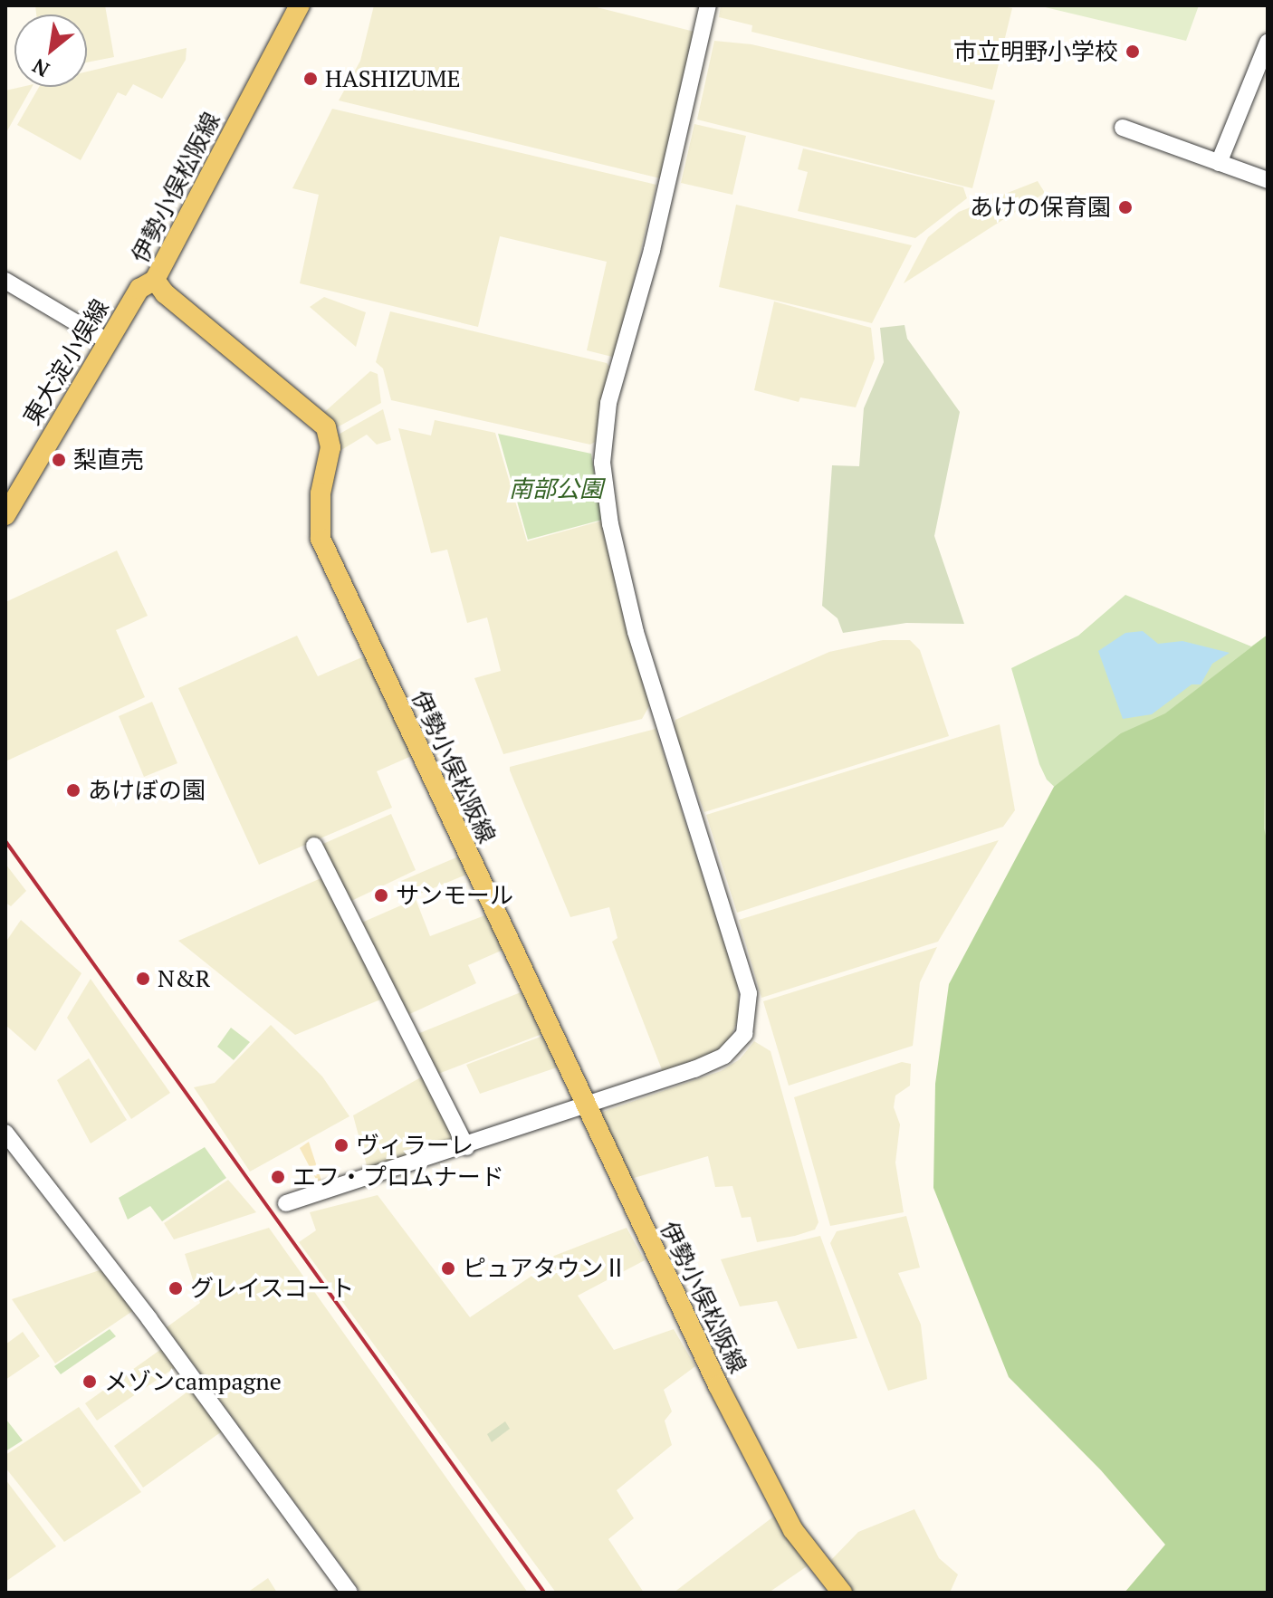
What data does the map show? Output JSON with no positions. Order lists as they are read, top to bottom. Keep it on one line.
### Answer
{"streets":{"main road":["伊勢小俣松阪線","東大淀小俣線"]},"crossings":[["伊勢小俣松阪線","東大淀小俣線"]],"parks":["南部公園"],"places":["市立明野小学校","HASHIZUME","あけの保育園","梨直売","あけぼの園","サンモール","N&R","ヴィラーレ","エフ・プロムナード","ピュアタウンⅡ","グレイスコート","メゾンcampagne"],"north":"bottom left"}
